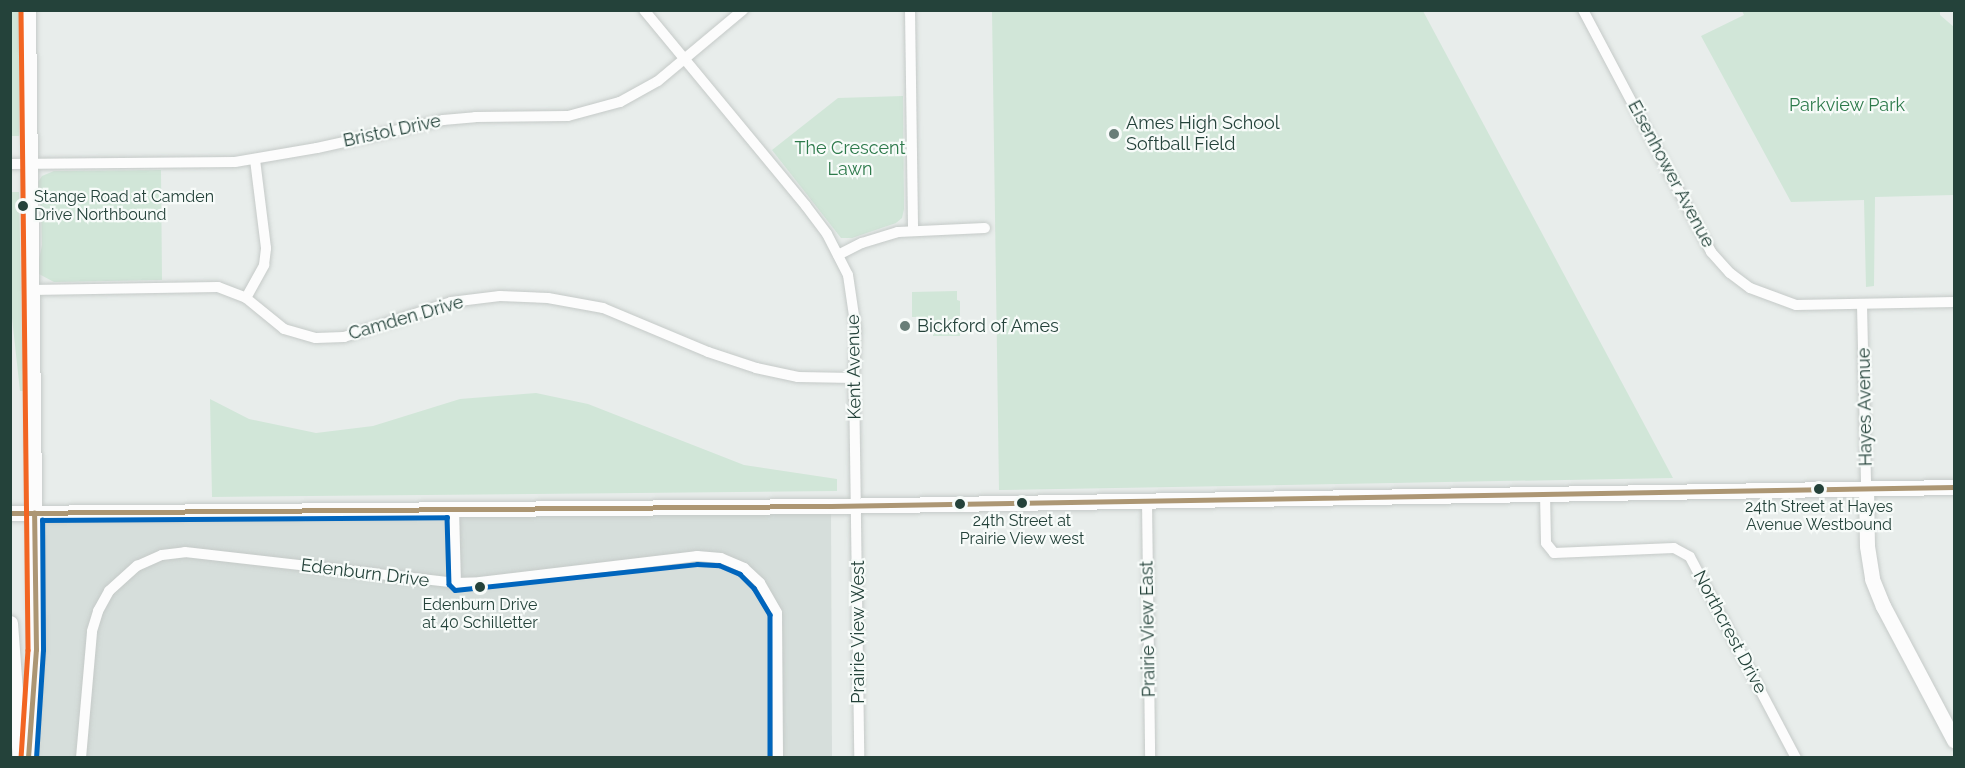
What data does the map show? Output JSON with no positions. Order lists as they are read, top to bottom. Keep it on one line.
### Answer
{"streets":{"main road":["Hayes Avenue"],"street":["Bristol Drive","Eisenhower Avenue","Camden Drive","Kent Avenue","Edenburn Drive","Prairie View East","Prairie View West","Northcrest Drive"]},"crossings":[["Bristol Drive","Kent Avenue"],["Eisenhower Avenue","Hayes Avenue"],["Camden Drive","Kent Avenue"],["Kent Avenue","Prairie View West"]],"parks":["Parkview Park","The Crescent Lawn"],"places":["Ames High School Softball Field","Stange Road at Camden Drive Northbound","Bickford of Ames","24th Street at Hayes Avenue Westbound","24th Street at Prairie View west","Edenburn Drive at 40 Schilletter"]}
